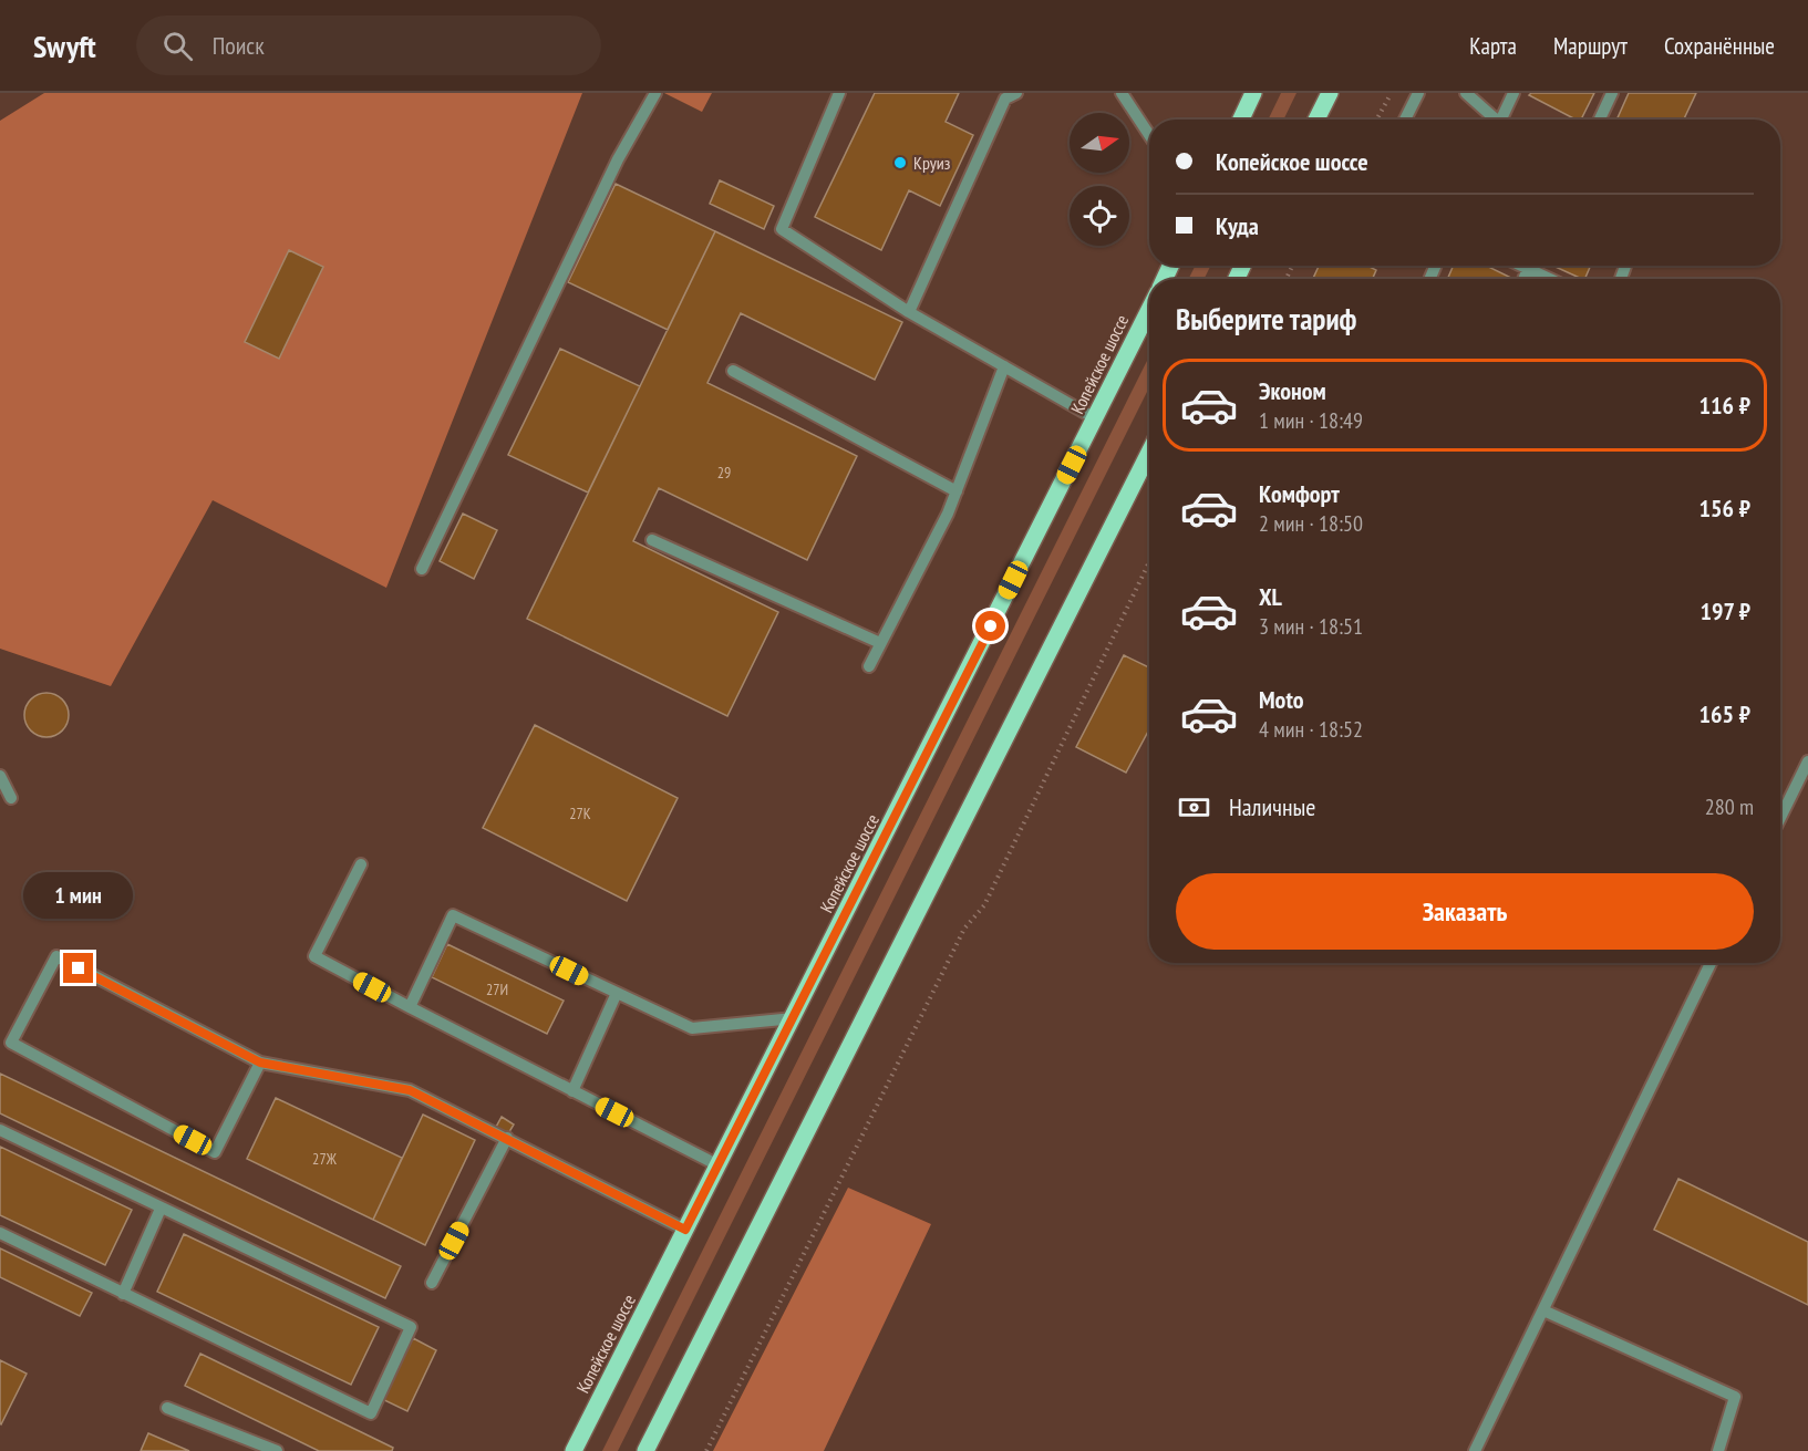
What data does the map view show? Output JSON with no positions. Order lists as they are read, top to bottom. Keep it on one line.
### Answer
{"streets":{"main road":["Копейское шоссе"]},"places":["Круиз"],"house_numbers":["29","27К","27И","27Ж"],"north":"right","page":{"header":"Swyft","search":"Поиск","nav":["Карта","Маршрут","Сохранённые"],"banner":["Копейское шоссе","Куда"],"heading":"Выберите тариф","list":[{"name":"Эконом","note":"1 мин · 18:49","value":"116 ₽"},{"name":"Комфорт","note":"2 мин · 18:50","value":"156 ₽"},{"name":"XL","note":"3 мин · 18:51","value":"197 ₽"},{"name":"Moto","note":"4 мин · 18:52","value":"165 ₽"}],"pay":["Наличные","280 m"],"buttons":"Заказать","bubble":"1 мин"}}
